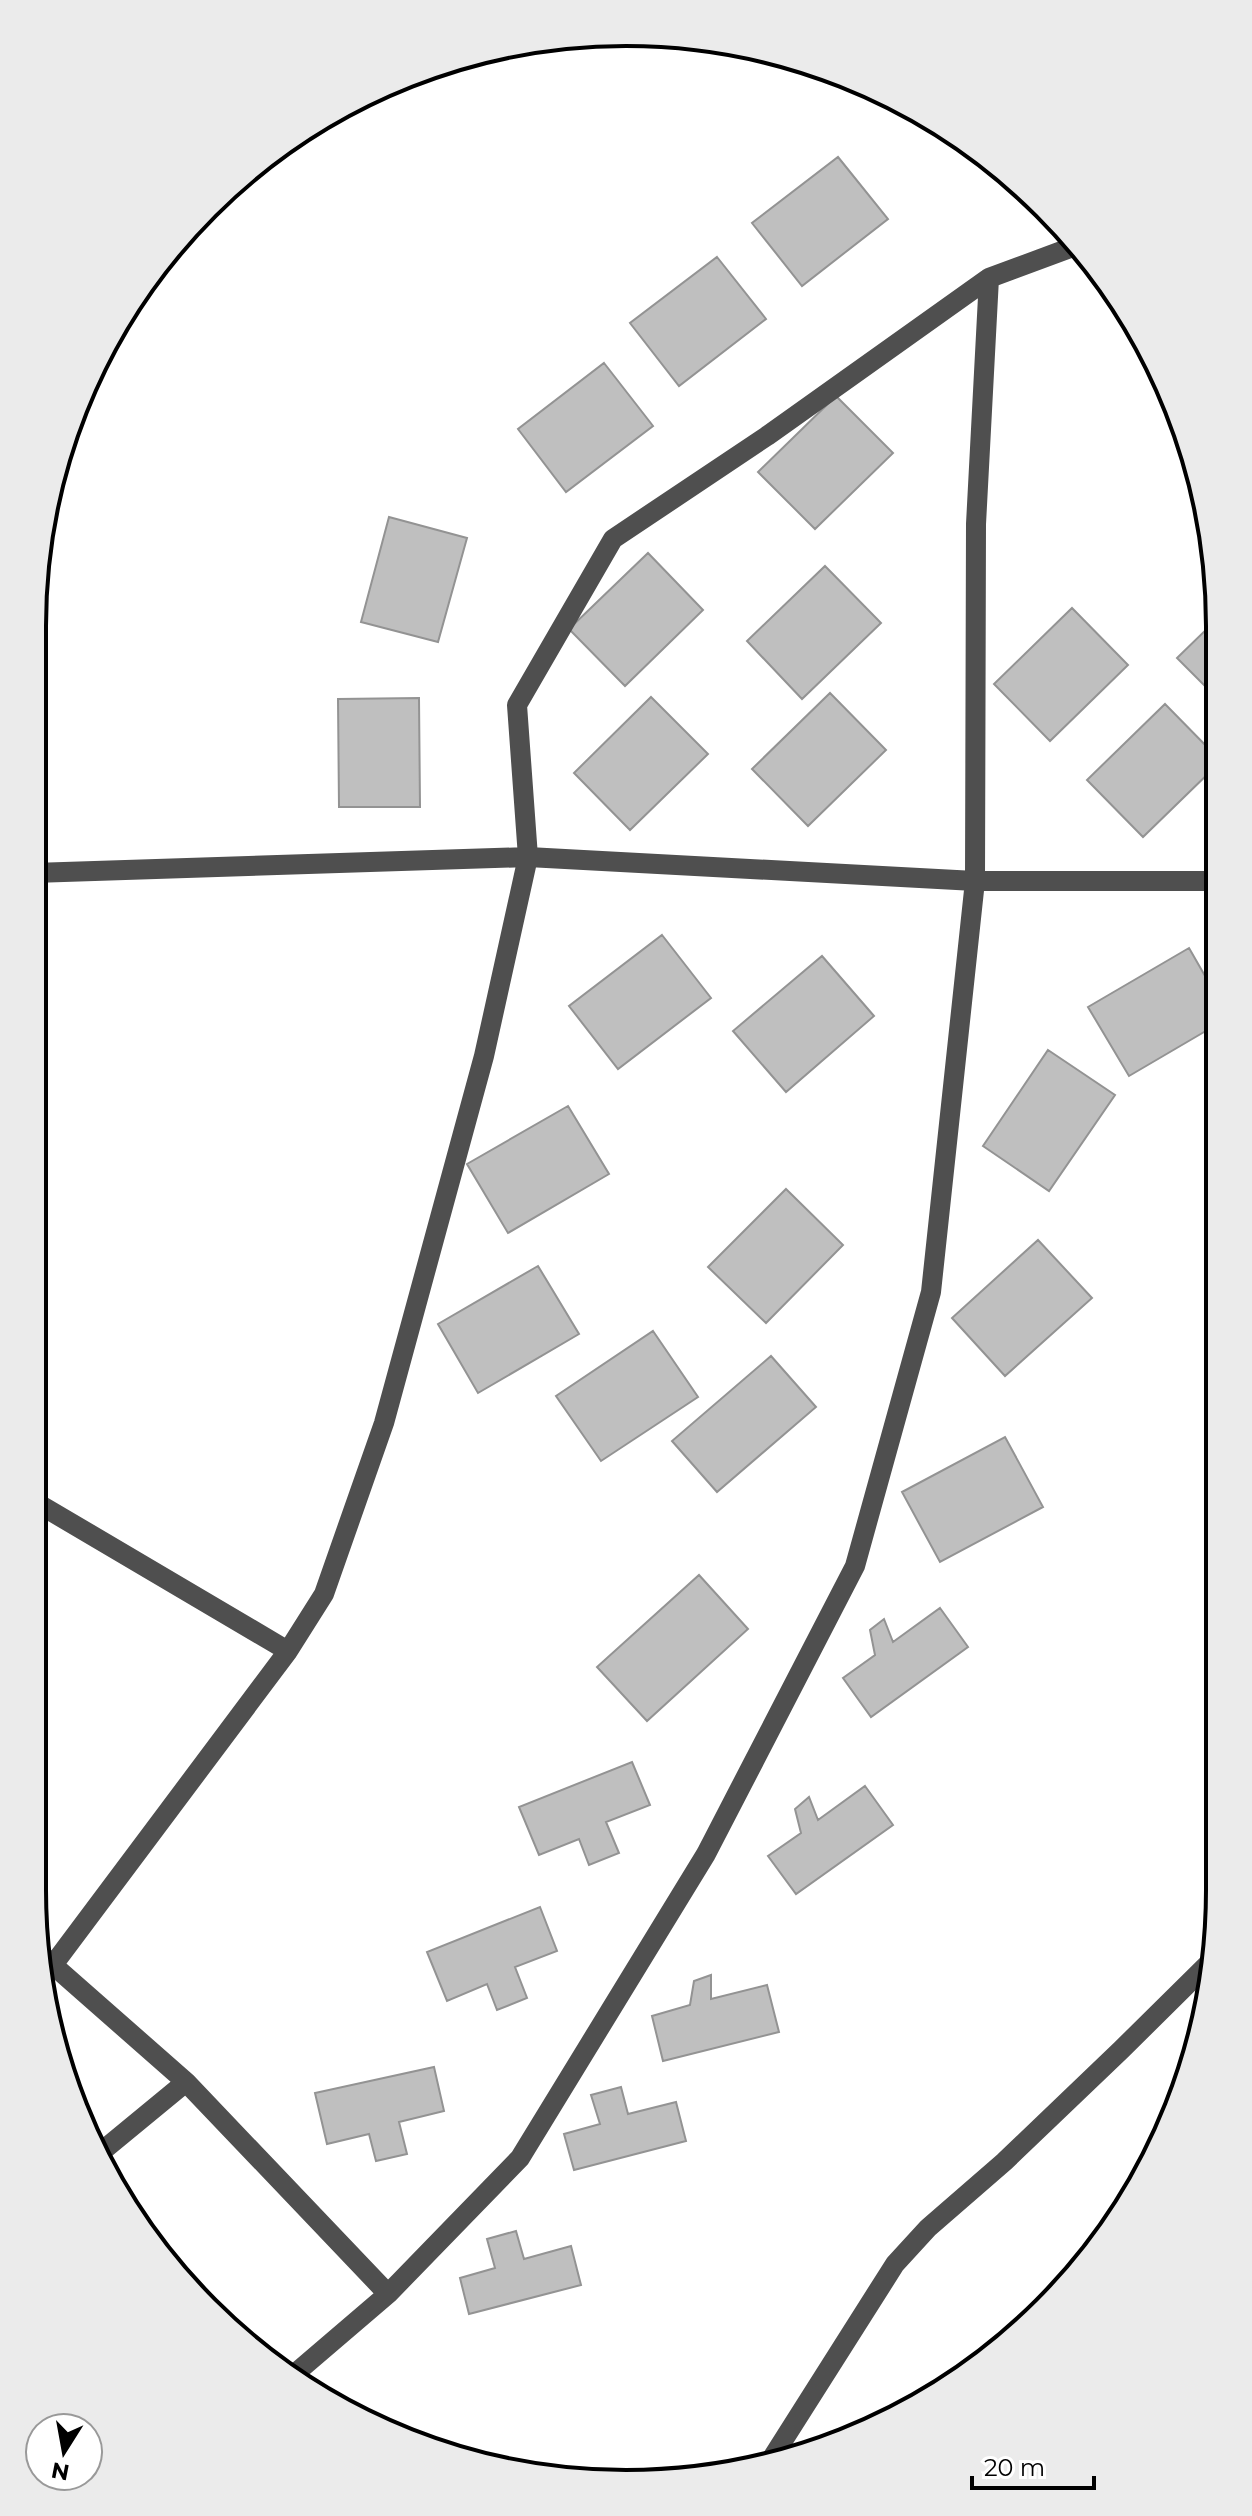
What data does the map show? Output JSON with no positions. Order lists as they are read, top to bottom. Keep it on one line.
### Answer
{"scale_bar":"20 m","north":"bottom"}
